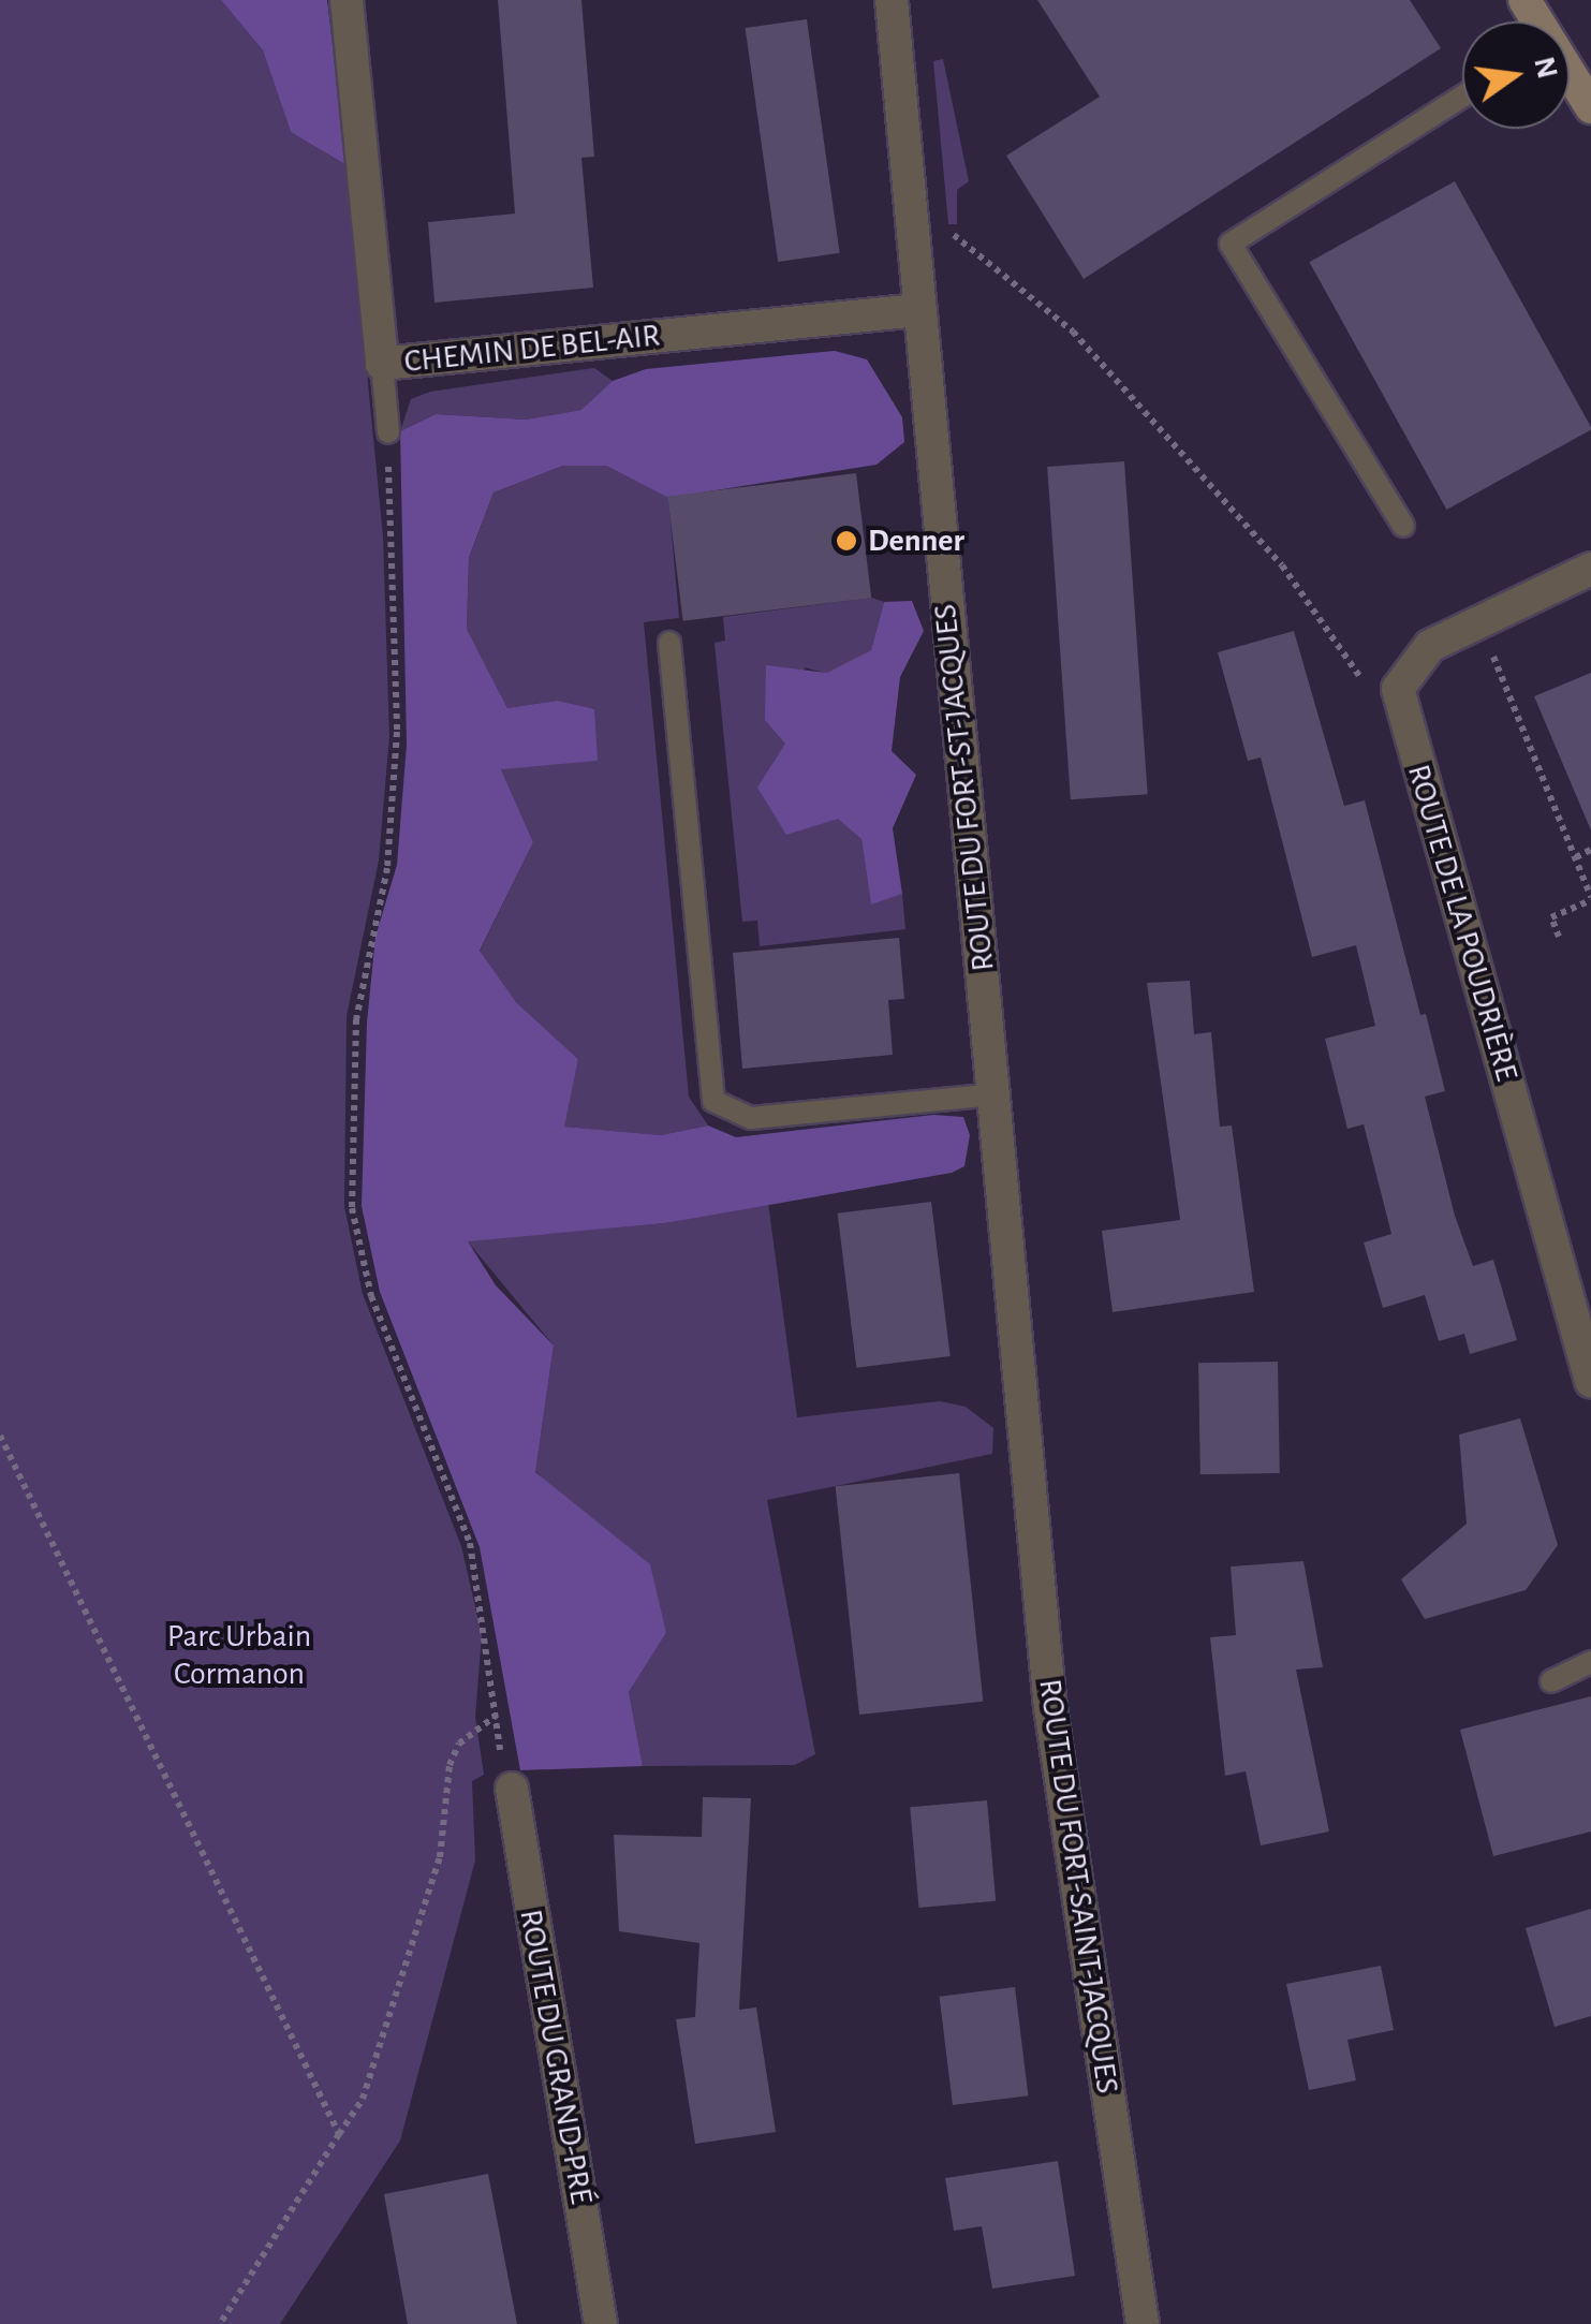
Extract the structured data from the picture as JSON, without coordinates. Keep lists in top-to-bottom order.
{
  "streets": {
    "street": [
      "CHEMIN DE BEL-AIR",
      "ROUTE DU FORT-ST-JACQUES",
      "ROUTE DE LA POUDRIÈRE",
      "ROUTE DU FORT-SAINT-JACQUES",
      "ROUTE DU GRAND-PRÉ"
    ]
  },
  "crossings": [
    ["CHEMIN DE BEL-AIR", "ROUTE DU FORT-ST-JACQUES"],
    ["ROUTE DU FORT-ST-JACQUES", "ROUTE DU FORT-SAINT-JACQUES"]
  ],
  "parks": ["Parc Urbain Cormanon"],
  "places": ["Denner"],
  "north": "right"
}
